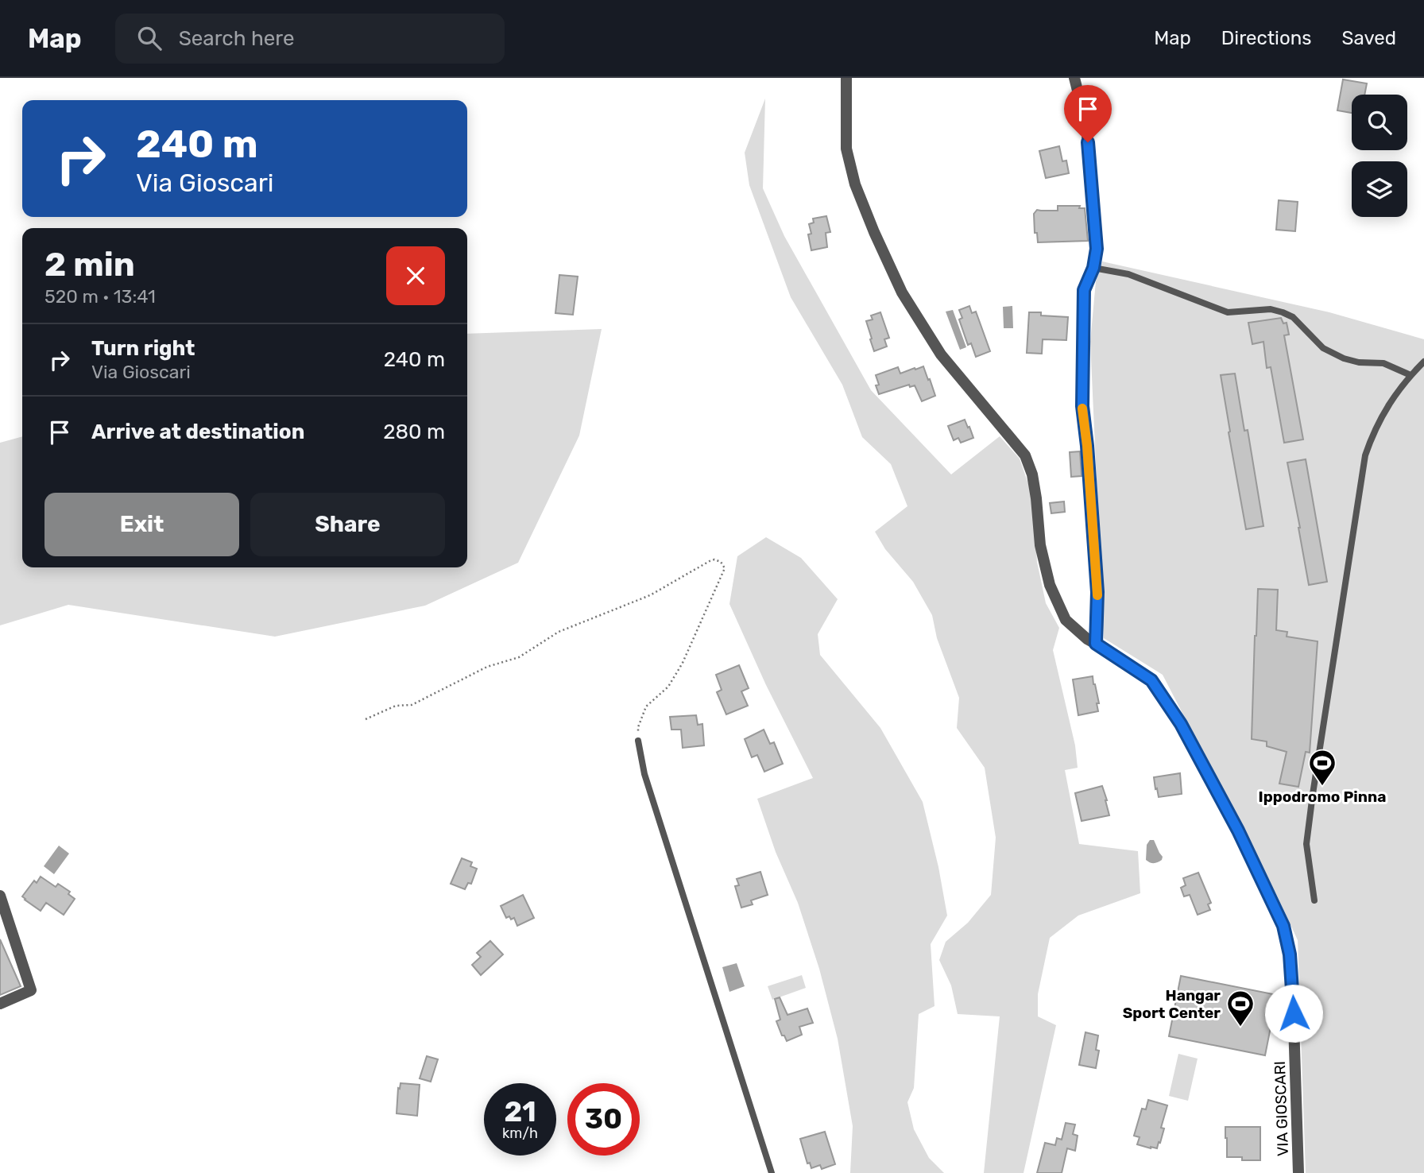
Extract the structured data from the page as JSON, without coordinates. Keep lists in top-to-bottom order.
{
  "streets": {
    "street": ["VIA GIOSCARI"]
  },
  "places": {
    "sports": ["Ippodromo Pinna", "Hangar Sport Center"]
  },
  "page": {
    "header": "Map",
    "search": "Search here",
    "nav": ["Map", "Directions", "Saved"],
    "turn": ["240 m", "Via Gioscari"],
    "heading": ["2 min", "520 m · 13:41"],
    "list": [
      {
        "name": "Turn right",
        "note": "Via Gioscari",
        "value": "240 m"
      },
      {
        "name": "Arrive at destination",
        "value": "280 m"
      }
    ],
    "buttons": ["Exit", "Share"],
    "speed": "21 km/h",
    "limit": "30"
  }
}
